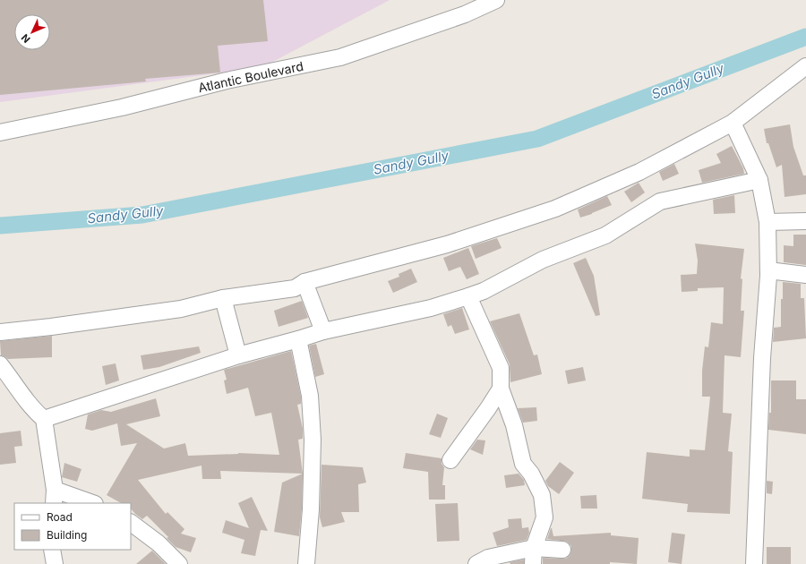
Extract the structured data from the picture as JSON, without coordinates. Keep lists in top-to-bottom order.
{
  "streets": {
    "street": ["Atlantic Boulevard"]
  },
  "water": ["Sandy Gully"],
  "legend": ["Road", "Building"],
  "north": "bottom left"
}
